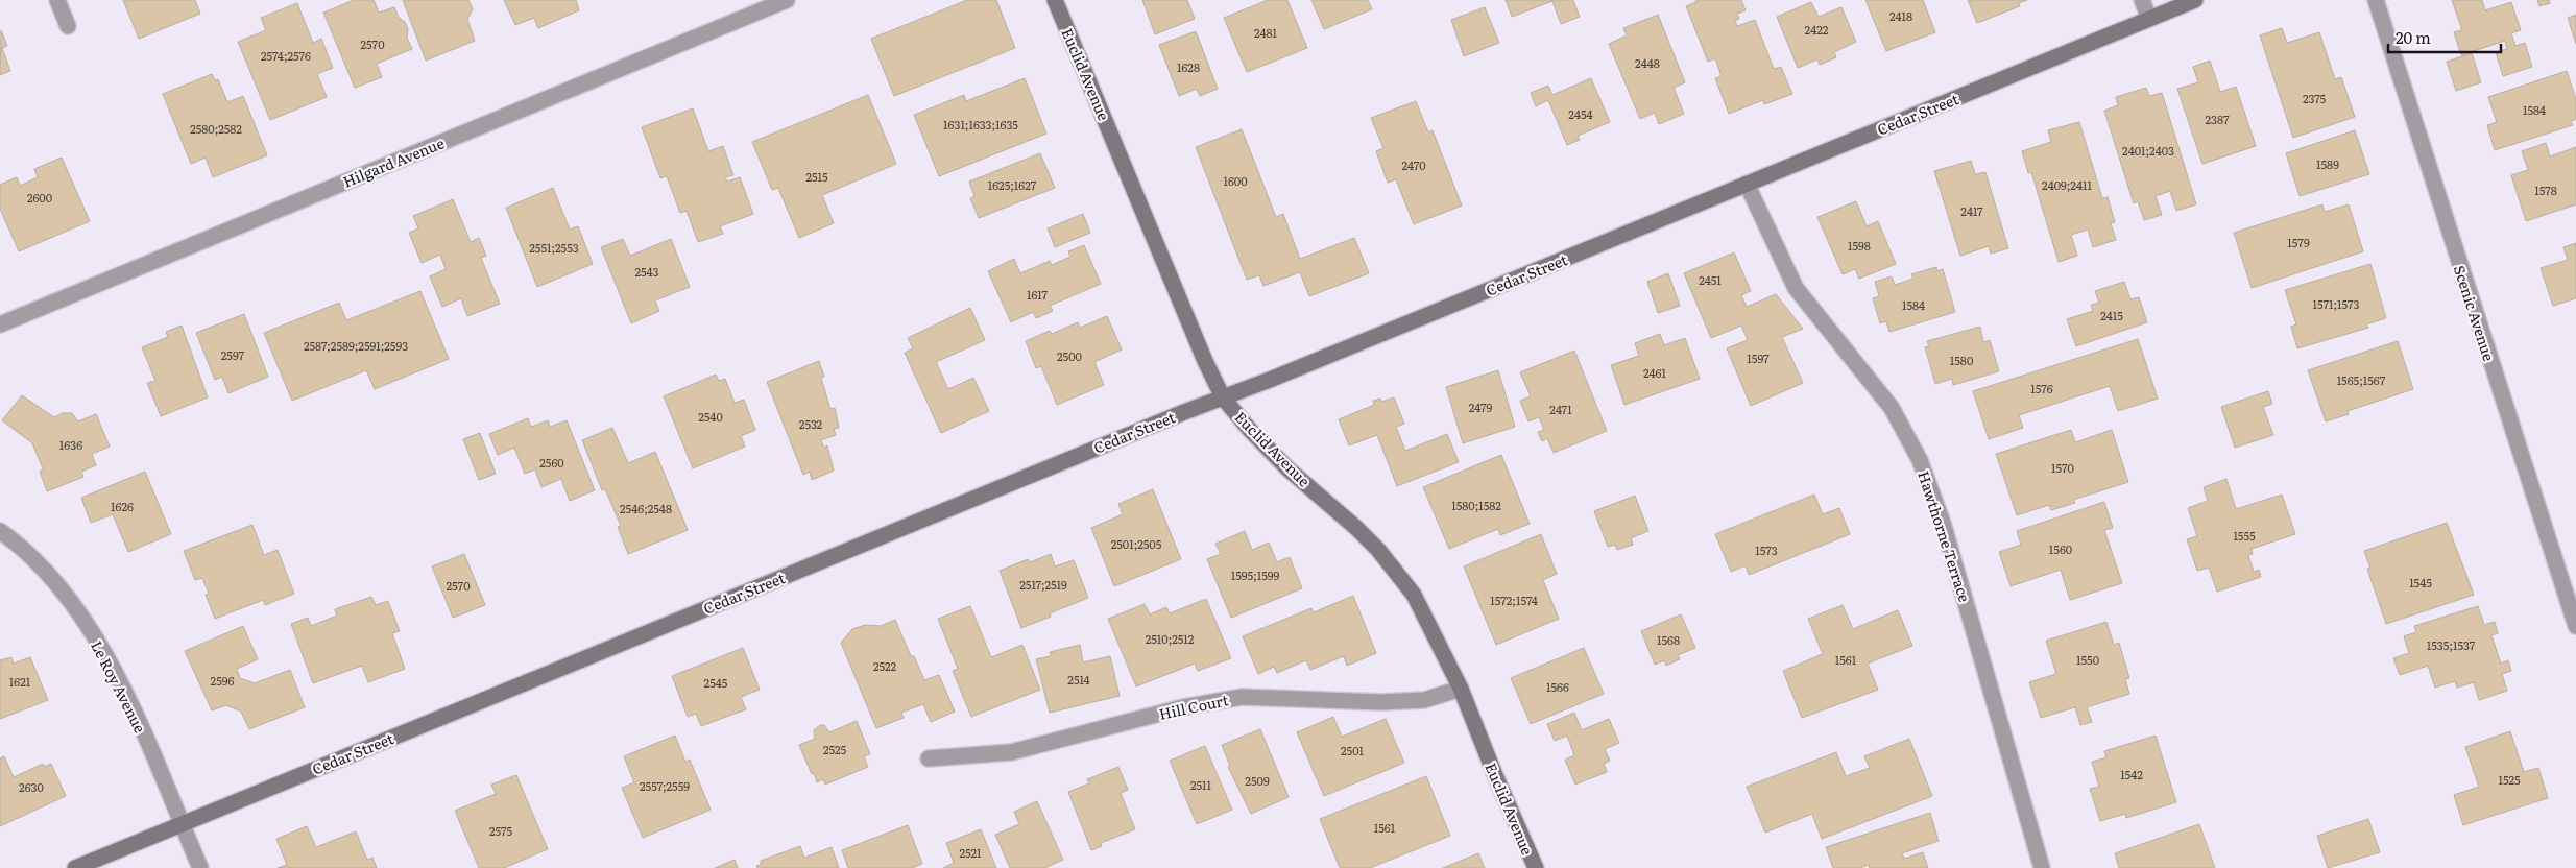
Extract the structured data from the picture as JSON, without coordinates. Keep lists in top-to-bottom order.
{
  "streets": {
    "street": [
      "Euclid Avenue",
      "Cedar Street",
      "Hilgard Avenue",
      "Scenic Avenue",
      "Hawthorne Terrace",
      "Le Roy Avenue",
      "Hill Court"
    ]
  },
  "crossings": [
    ["Euclid Avenue", "Cedar Street"],
    ["Euclid Avenue", "Hill Court"],
    ["Cedar Street", "Hawthorne Terrace"],
    ["Cedar Street", "Le Roy Avenue"]
  ],
  "house_numbers": [
    "2418",
    "2422",
    "2481",
    "2570",
    "2574;2576",
    "2448",
    "1628",
    "2375",
    "1584",
    "2454",
    "2387",
    "1631;1633;1635",
    "2580;2582",
    "2401;2403",
    "1589",
    "2470",
    "2515",
    "1600",
    "1625;1627",
    "2409;2411",
    "1578",
    "2600",
    "2417",
    "1579",
    "1598",
    "2551;2553",
    "2543",
    "2451",
    "1617",
    "1571;1573",
    "1584",
    "2415",
    "2587;2589;2591;2593",
    "2597",
    "2500",
    "1597",
    "1580",
    "2461",
    "1565;1567",
    "1576",
    "2479",
    "2471",
    "2540",
    "2532",
    "1636",
    "2560",
    "1570",
    "1580;1582",
    "1626",
    "2546;2548",
    "1555",
    "2501;2505",
    "1560",
    "1573",
    "1595;1599",
    "1545",
    "2517;2519",
    "2570",
    "1572;1574",
    "2510;2512",
    "1568",
    "1535;1537",
    "1561",
    "1550",
    "2522",
    "2514",
    "2596",
    "1621",
    "2545",
    "1566",
    "2525",
    "2501",
    "1542",
    "1525",
    "2509",
    "2511",
    "2557;2559",
    "2630",
    "1561",
    "2575",
    "2521"
  ],
  "scale_bar": "20 m"
}
